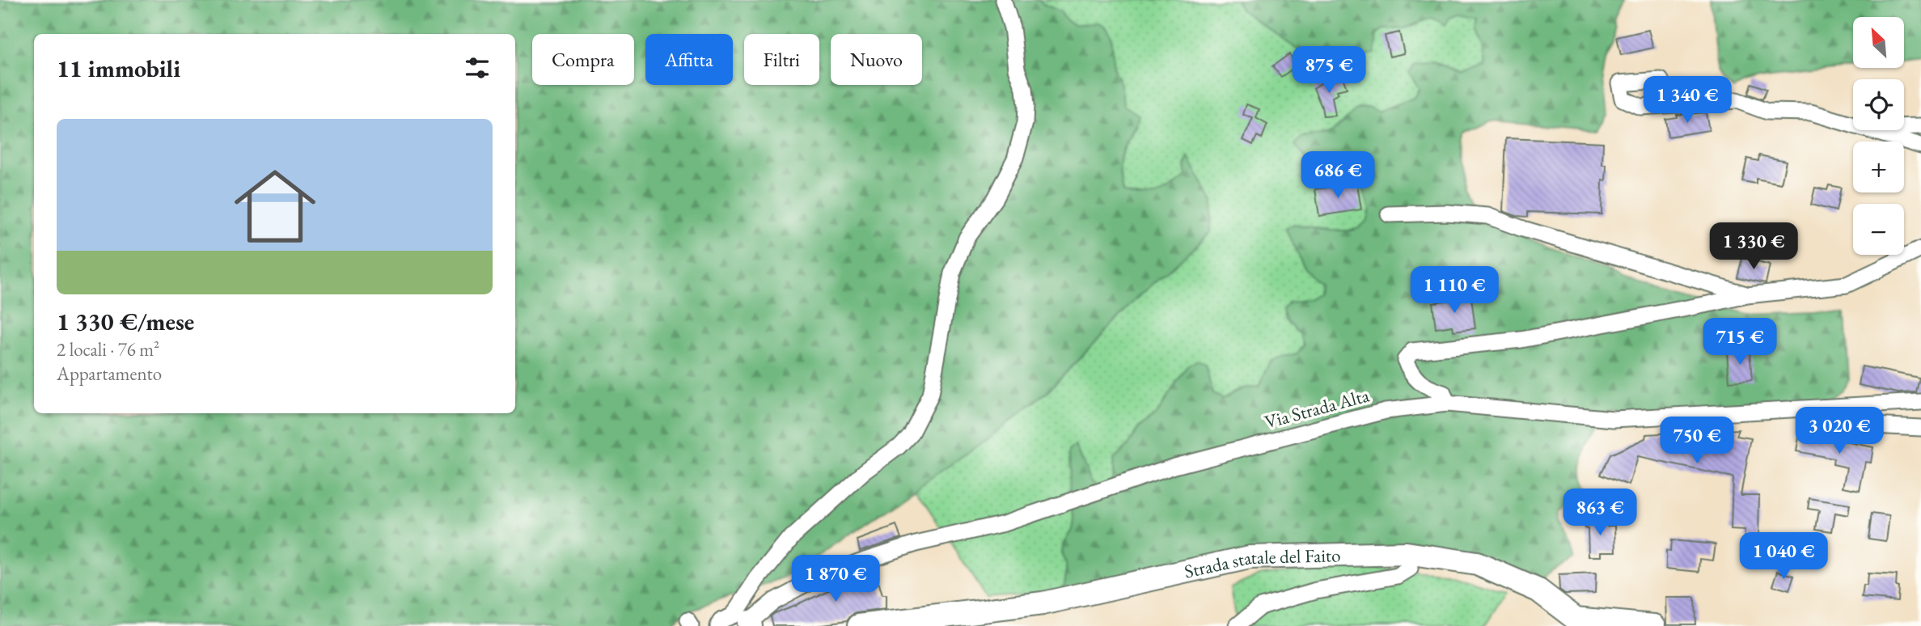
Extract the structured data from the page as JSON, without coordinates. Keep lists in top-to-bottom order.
{
  "streets": {
    "street": ["Via Strada Alta", "Strada statale del Faito"]
  },
  "north": "top left",
  "page": {
    "map_buttons": ["+", "−"],
    "chip": [
      "Compra",
      "Affitta",
      "Filtri",
      "Nuovo"
    ],
    "heading": "11 immobili",
    "price": [
      "875 €",
      "1 340 €",
      "686 €",
      "1 330 €",
      "1 110 €",
      "715 €",
      "3 020 €",
      "750 €",
      "863 €",
      "1 040 €",
      "1 870 €"
    ],
    "list": [
      {
        "name": "1 330 €/mese",
        "note": "2 locali · 76 m² · Appartamento"
      }
    ]
  }
}
